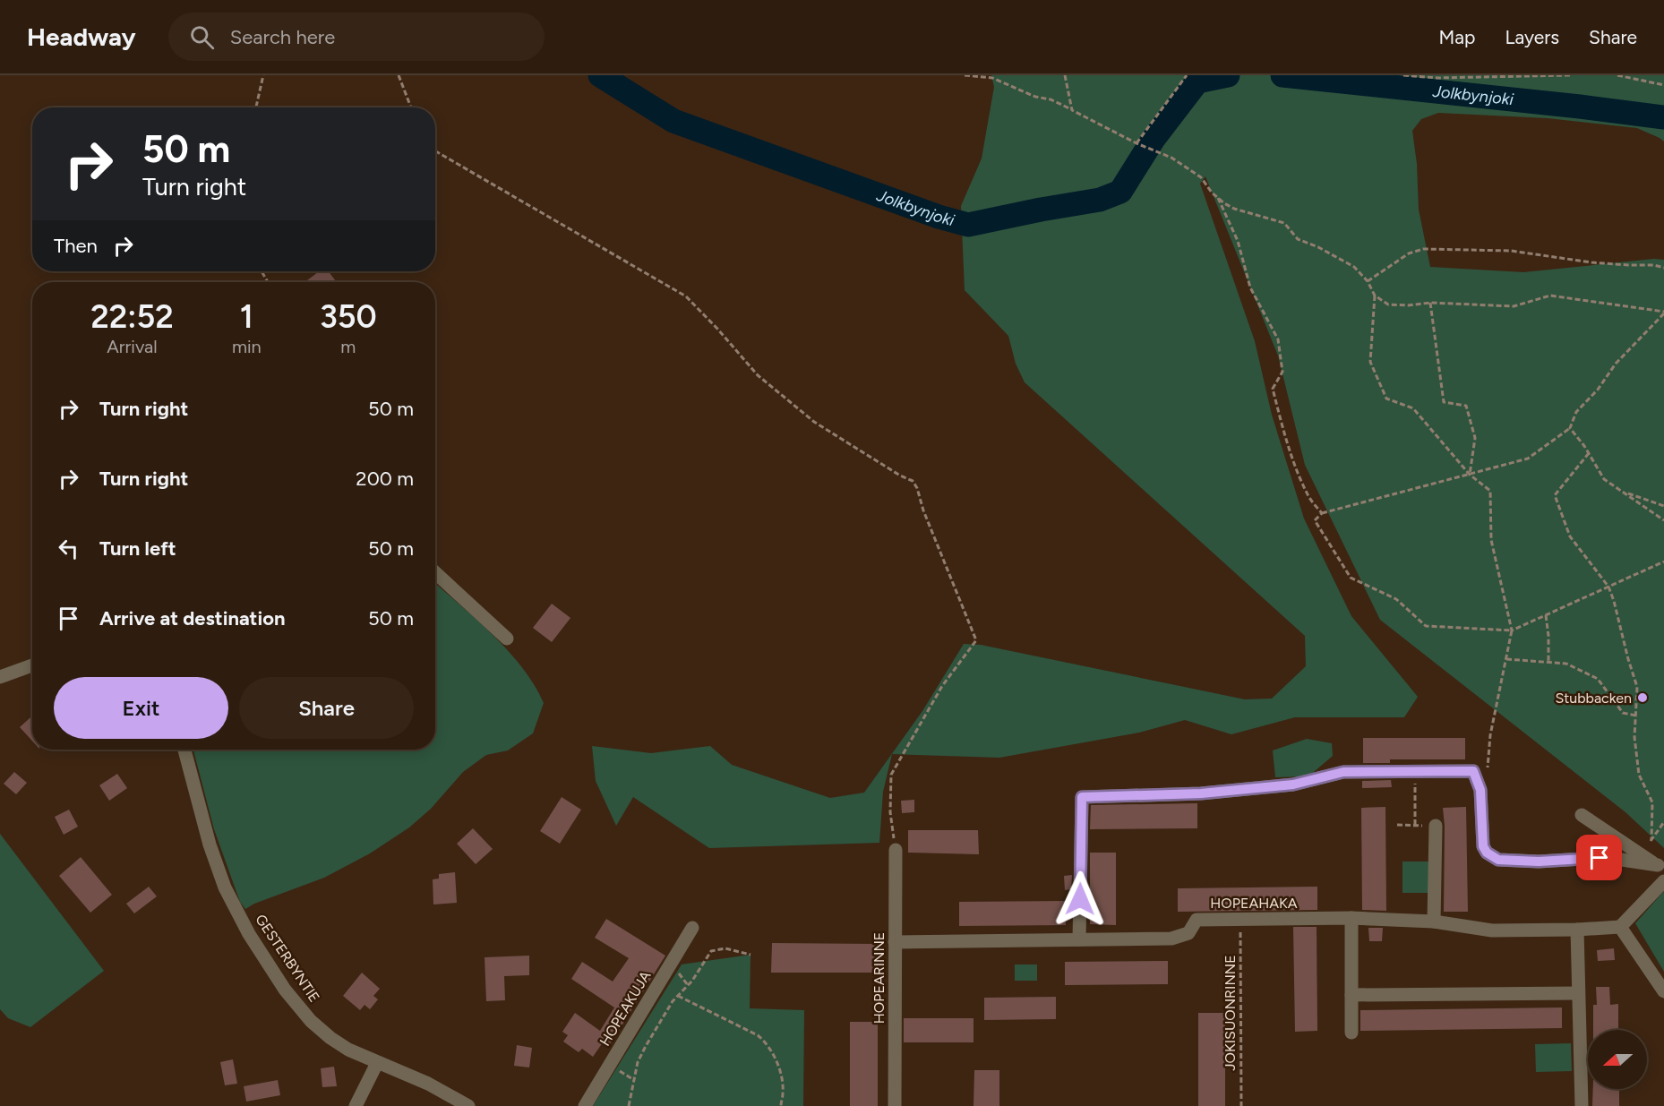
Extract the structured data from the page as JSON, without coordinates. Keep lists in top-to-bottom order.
{
  "streets": {
    "street": [
      "HOPEAHAKA",
      "GESTERBYNTIE",
      "HOPEARINNE",
      "HOPEAKUJA"
    ],
    "path": ["JOKISUONRINNE"]
  },
  "crossings": [
    ["HOPEAHAKA", "HOPEARINNE"],
    ["HOPEAHAKA", "JOKISUONRINNE"]
  ],
  "water": ["Jolkbynjoki"],
  "places": ["Stubbacken"],
  "north": "left",
  "page": {
    "header": "Headway",
    "search": "Search here",
    "nav": ["Map", "Layers", "Share"],
    "turn": ["50 m", "Turn right"],
    "then": "Then",
    "eta": [
      "22:52",
      "Arrival",
      "1",
      "min",
      "350",
      "m"
    ],
    "list": [
      {
        "name": "Turn right",
        "value": "50 m"
      },
      {
        "name": "Turn right",
        "value": "200 m"
      },
      {
        "name": "Turn left",
        "value": "50 m"
      },
      {
        "name": "Arrive at destination",
        "value": "50 m"
      }
    ],
    "buttons": ["Exit", "Share"]
  }
}
